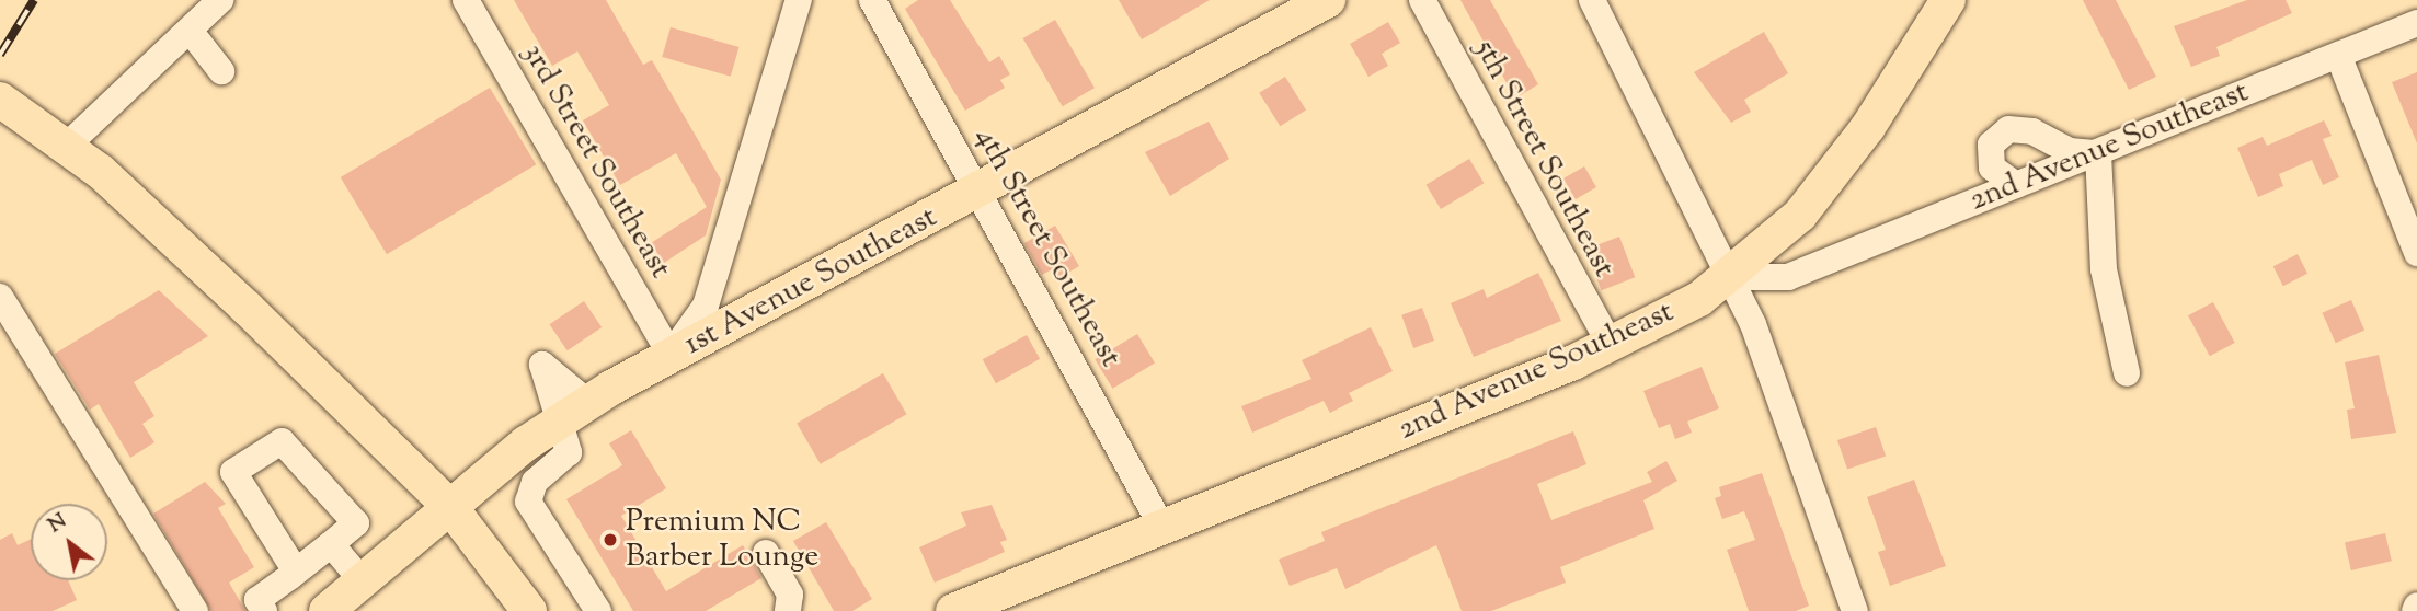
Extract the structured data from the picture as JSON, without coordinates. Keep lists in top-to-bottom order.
{
  "streets": {
    "main road": ["2nd Avenue Southeast", "1st Avenue Southeast"],
    "street": ["5th Street Southeast", "3rd Street Southeast", "4th Street Southeast"]
  },
  "crossings": [
    ["2nd Avenue Southeast", "5th Street Southeast"],
    ["2nd Avenue Southeast", "4th Street Southeast"],
    ["3rd Street Southeast", "1st Avenue Southeast"],
    ["4th Street Southeast", "1st Avenue Southeast"]
  ],
  "places": ["Premium NC Barber Lounge"],
  "north": "top left"
}
